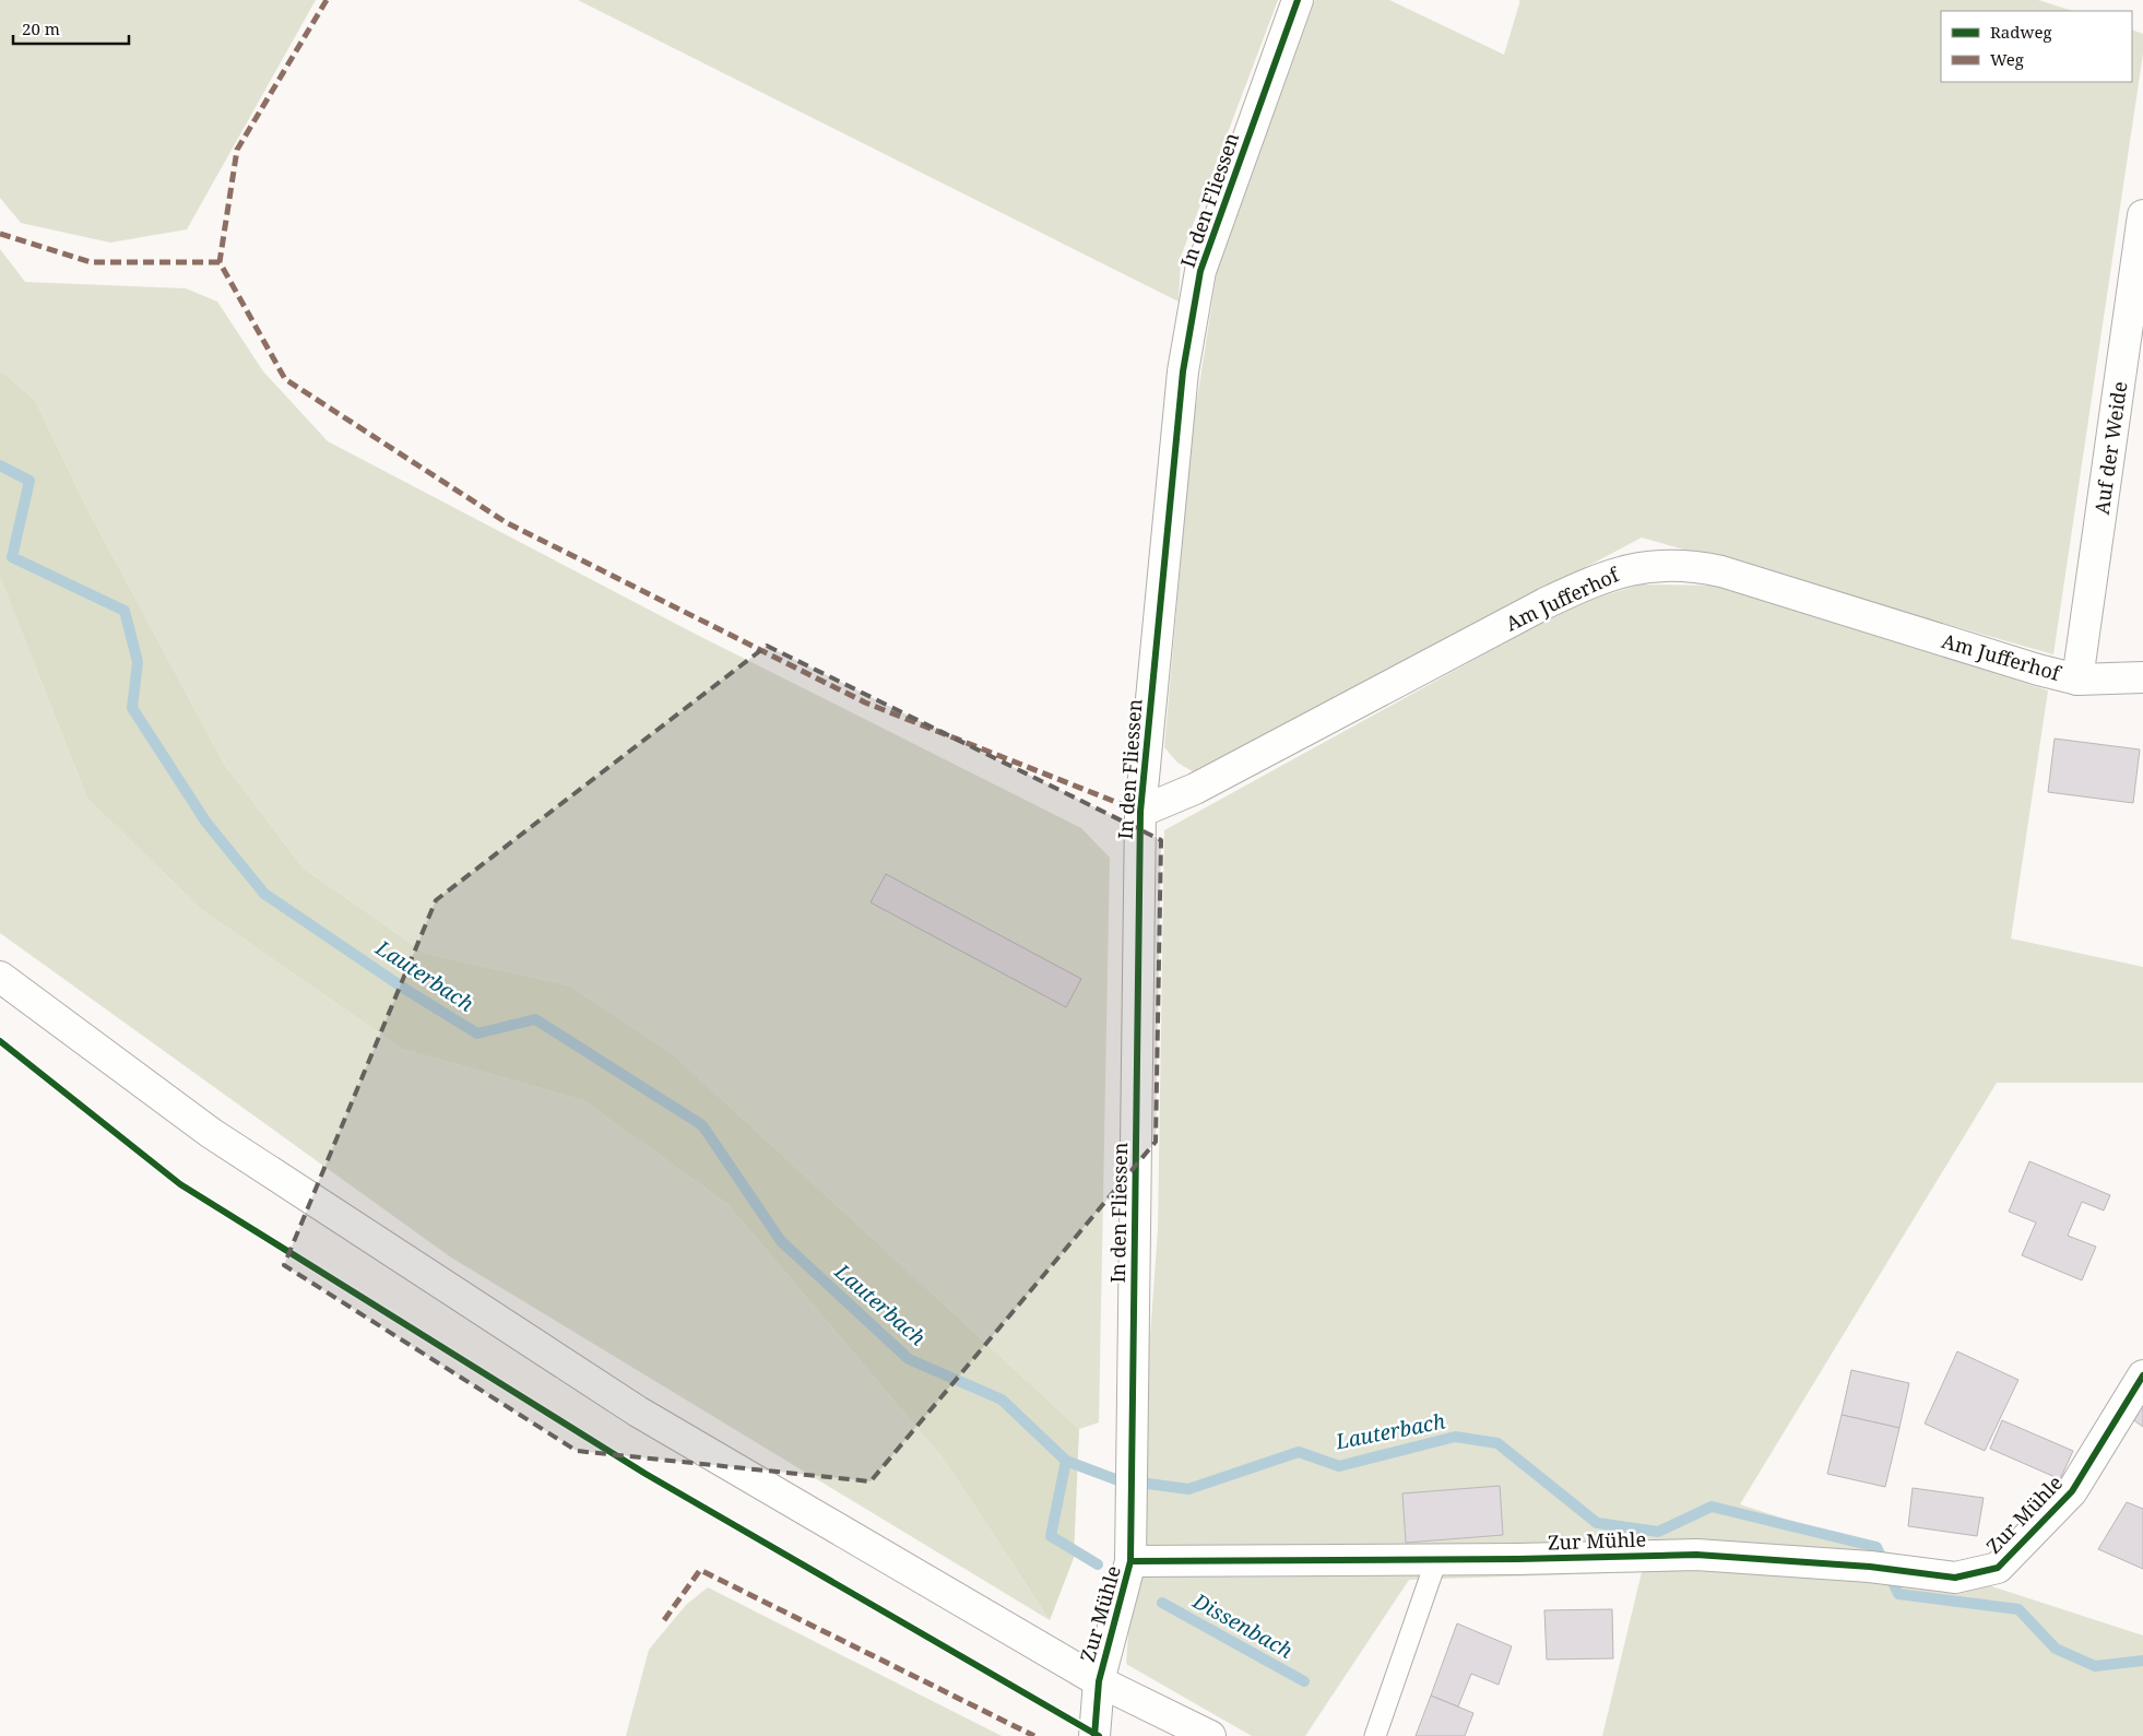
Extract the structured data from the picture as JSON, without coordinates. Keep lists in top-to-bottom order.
{
  "streets": {
    "street": [
      "In den Fliessen",
      "Auf der Weide",
      "Am Jufferhof",
      "Zur Mühle"
    ]
  },
  "crossings": [
    ["In den Fliessen", "Am Jufferhof"],
    ["In den Fliessen", "Zur Mühle"],
    ["Auf der Weide", "Am Jufferhof"]
  ],
  "water": ["Lauterbach", "Dissenbach"],
  "legend": ["Radweg", "Weg"],
  "scale_bar": "20 m"
}
